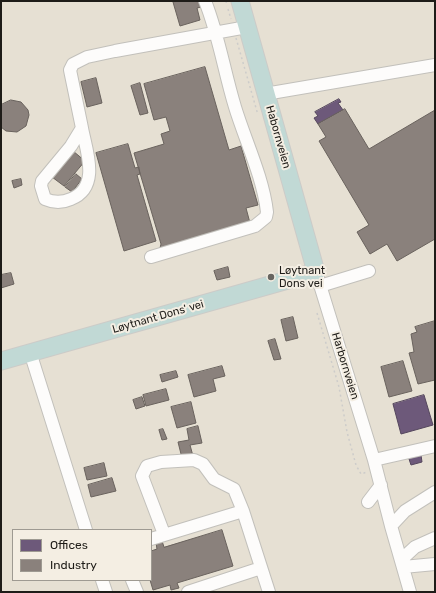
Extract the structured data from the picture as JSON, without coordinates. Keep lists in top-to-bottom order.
{
  "streets": {
    "highway": ["Habornveien", "Løytnant Dons' vei"],
    "street": ["Harbornveien"]
  },
  "crossings": [
    ["Habornveien", "Løytnant Dons' vei"],
    ["Habornveien", "Harbornveien"],
    ["Løytnant Dons' vei", "Harbornveien"]
  ],
  "places": ["Løytnant Dons vei"],
  "legend": ["Offices", "Industry"]
}
